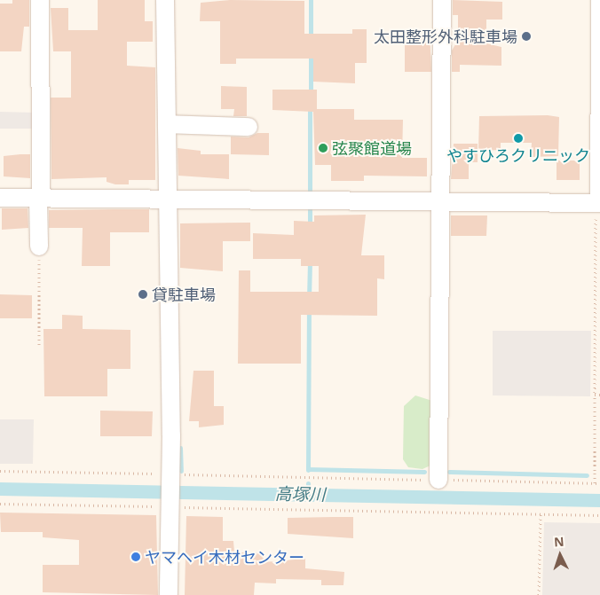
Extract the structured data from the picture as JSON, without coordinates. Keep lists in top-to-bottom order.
{
  "water": ["高塚川"],
  "places": [
    "太田整形外科駐車場",
    "やすひろクリニック",
    "弦聚館道場",
    "貸駐車場",
    "ヤマヘイ木材センター"
  ],
  "north": "top"
}
